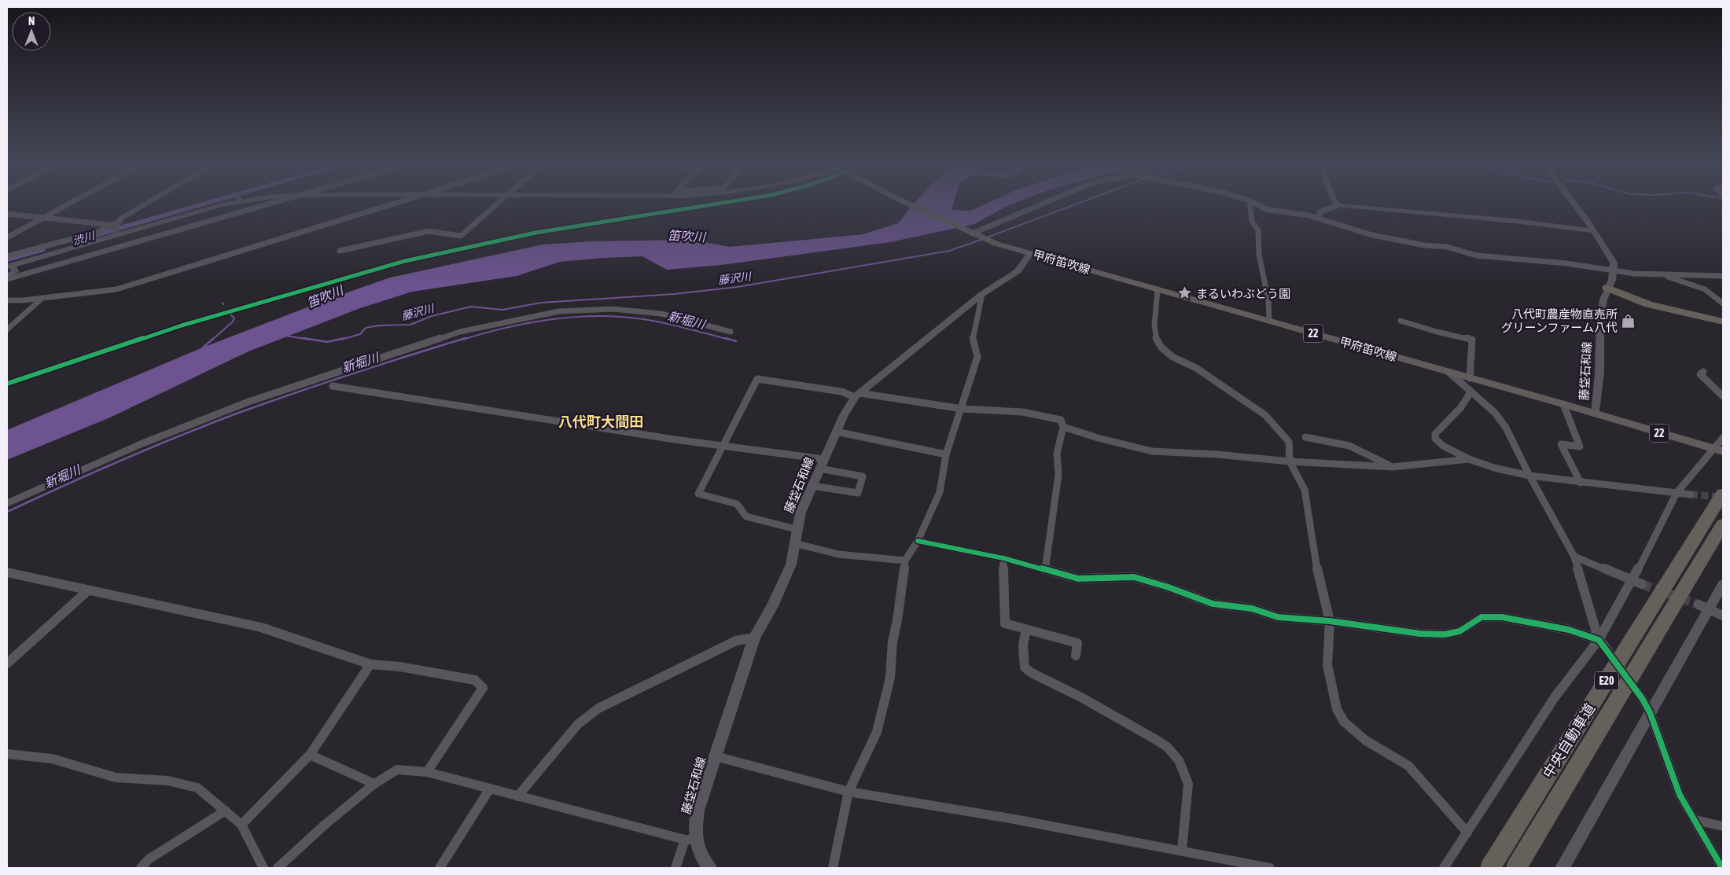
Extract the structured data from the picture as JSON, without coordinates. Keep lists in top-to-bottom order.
{
  "streets": {
    "highway": ["E20", "中央自動車道"],
    "main road": ["甲府笛吹線", "22", "藤垈石和線"]
  },
  "crossings": [
    ["甲府笛吹線", "22"],
    ["甲府笛吹線", "藤垈石和線"]
  ],
  "districts": ["八代町大間田"],
  "water": [
    "笛吹川",
    "渋川",
    "藤沢川",
    "新堀川"
  ],
  "places": {
    "place": ["まるいわぶどう園"],
    "shop": ["八代町農産物直売所 グリーンファーム八代"]
  },
  "north": "top"
}
